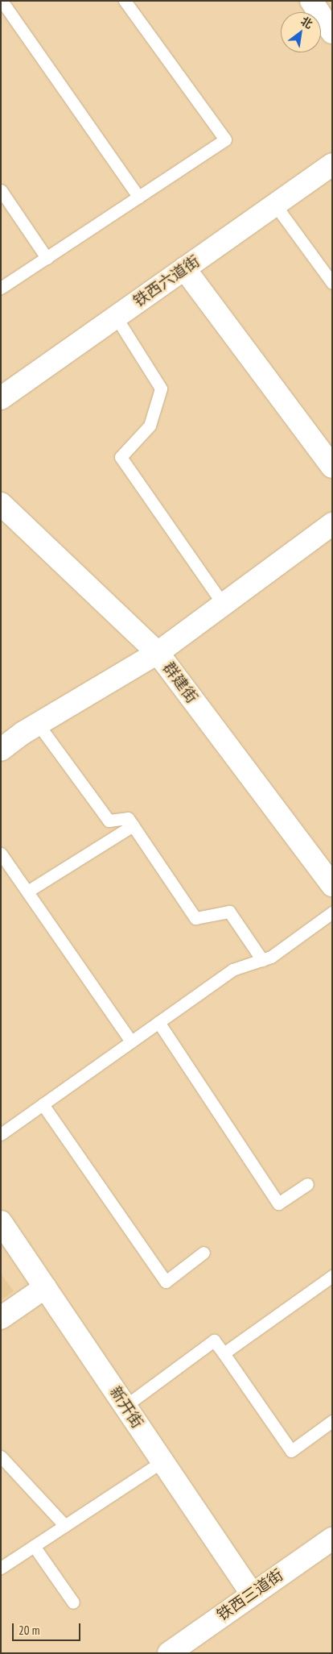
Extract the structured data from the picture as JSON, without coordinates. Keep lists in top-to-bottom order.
{
  "streets": {
    "street": [
      "铁西六道街",
      "群建街",
      "新开街",
      "铁西三道街"
    ]
  },
  "crossings": [
    ["新开街", "铁西三道街"]
  ],
  "scale_bar": "20 m",
  "north": "top right"
}
